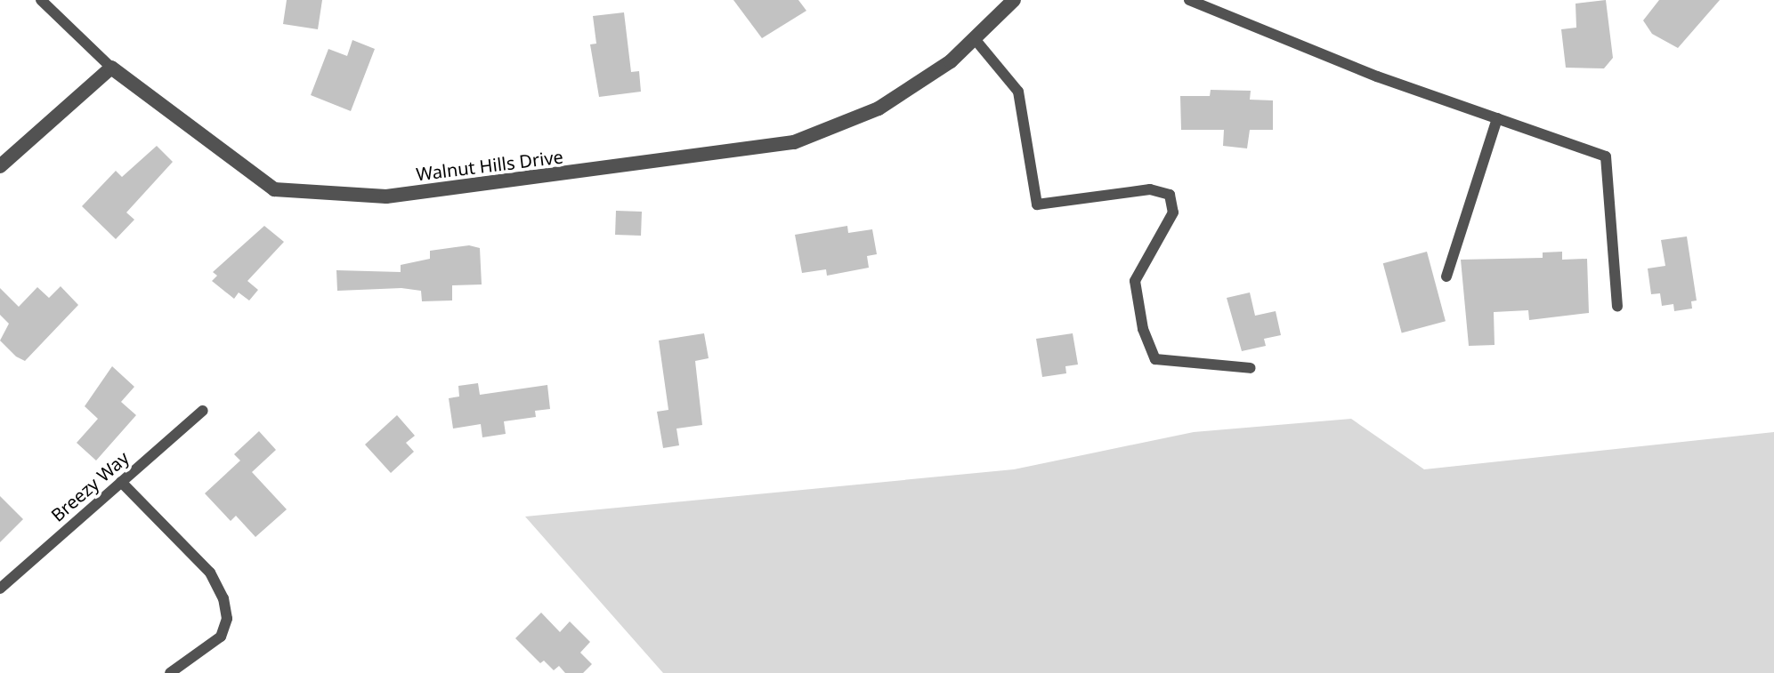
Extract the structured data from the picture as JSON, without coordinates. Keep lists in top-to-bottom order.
{
  "streets": {
    "street": ["Walnut Hills Drive"],
    "lane": ["Breezy Way"]
  }
}
